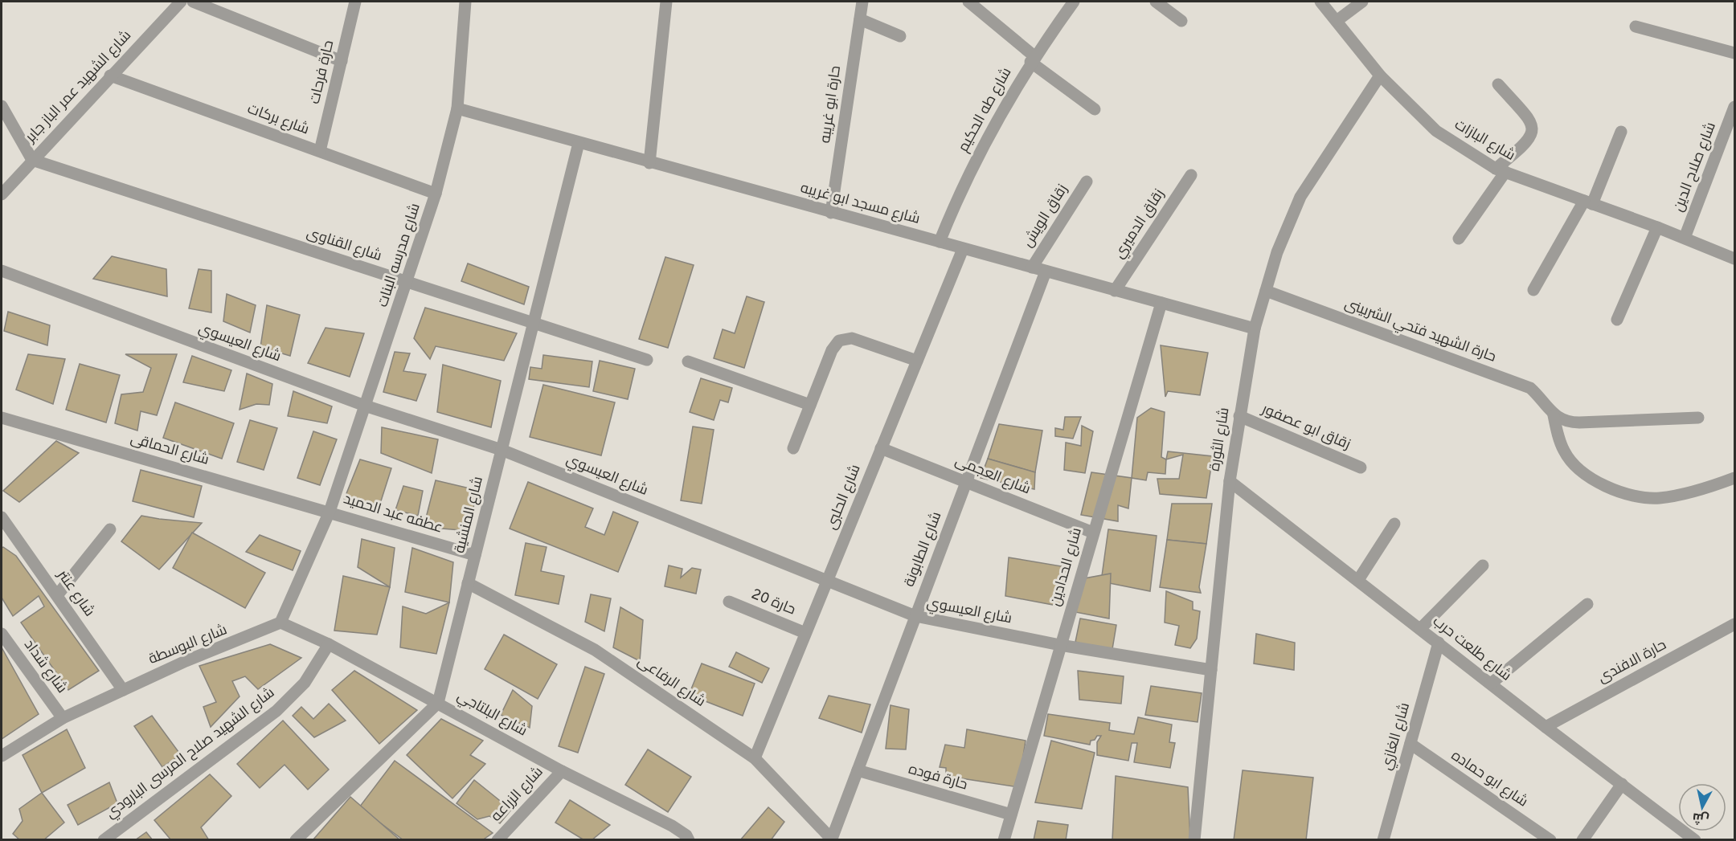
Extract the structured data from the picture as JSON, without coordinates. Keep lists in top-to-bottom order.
{
  "streets": {
    "street": [
      "حارة فرحات",
      "شارع الشهيد عمر الباز جابر",
      "حارة ابو غريبه",
      "شارع طه الحكيم",
      "شارع بركات",
      "شارع البازات",
      "شارع صلاح الدين",
      "شارع مسجد ابو غريبه",
      "زقاق الويش",
      "زقاق الدميري",
      "شارع القناوى",
      "شارع مدرسه البنات",
      "حارة الشهيد فتحي الشربينى",
      "شارع العيسوي",
      "زقاق ابو عصفور",
      "شارع الثورة",
      "شارع الحماقى",
      "شارع العجمى",
      "شارع الحلبى",
      "عطفه عبد الحميد",
      "شارع المنشية",
      "شارع الطابونة",
      "شارع الحدادين",
      "شارع عنتر",
      "حارة 20",
      "شارع البوسطة",
      "شارع طلعت حرب",
      "حارة الافندى",
      "شارع شداد",
      "شارع الرفاعى",
      "شارع البلتاجي",
      "شارع الغازي",
      "شارع الشهيد صلاح المرسى البارودي",
      "حارة فوده",
      "شارع ابو حماده",
      "شارع الزراعه"
    ]
  },
  "crossings": [
    ["حارة فرحات", "شارع بركات"],
    ["شارع الشهيد عمر الباز جابر", "شارع بركات"],
    ["شارع الشهيد عمر الباز جابر", "شارع القناوى"],
    ["حارة ابو غريبه", "شارع مسجد ابو غريبه"],
    ["شارع طه الحكيم", "شارع مسجد ابو غريبه"],
    ["شارع بركات", "شارع مدرسه البنات"],
    ["شارع البازات", "شارع صلاح الدين"],
    ["شارع البازات", "شارع الثورة"],
    ["شارع مسجد ابو غريبه", "زقاق الويش"],
    ["شارع مسجد ابو غريبه", "زقاق الدميري"],
    ["شارع مسجد ابو غريبه", "شارع مدرسه البنات"],
    ["شارع مسجد ابو غريبه", "شارع الثورة"],
    ["شارع مسجد ابو غريبه", "شارع الحلبى"],
    ["شارع مسجد ابو غريبه", "شارع المنشية"],
    ["شارع مسجد ابو غريبه", "شارع الطابونة"],
    ["شارع مسجد ابو غريبه", "شارع الحدادين"],
    ["شارع القناوى", "شارع مدرسه البنات"],
    ["شارع القناوى", "شارع المنشية"],
    ["شارع مدرسه البنات", "شارع العيسوي"],
    ["شارع مدرسه البنات", "شارع الحماقى"],
    ["شارع مدرسه البنات", "عطفه عبد الحميد"],
    ["حارة الشهيد فتحي الشربينى", "شارع الثورة"],
    ["شارع العيسوي", "شارع الثورة"],
    ["شارع العيسوي", "شارع الحلبى"],
    ["شارع العيسوي", "شارع المنشية"],
    ["شارع العيسوي", "شارع الطابونة"],
    ["شارع العيسوي", "شارع الحدادين"],
    ["زقاق ابو عصفور", "شارع الثورة"],
    ["شارع الثورة", "شارع طلعت حرب"],
    ["شارع الحماقى", "عطفه عبد الحميد"],
    ["شارع العجمى", "شارع الحلبى"],
    ["شارع العجمى", "شارع الطابونة"],
    ["شارع العجمى", "شارع الحدادين"],
    ["شارع الحلبى", "حارة 20"],
    ["شارع الحلبى", "شارع الرفاعى"],
    ["عطفه عبد الحميد", "شارع المنشية"],
    ["شارع المنشية", "شارع الرفاعى"],
    ["شارع المنشية", "شارع البلتاجي"],
    ["شارع الطابونة", "شارع الرفاعى"],
    ["شارع الطابونة", "حارة فوده"],
    ["شارع الحدادين", "حارة فوده"],
    ["شارع عنتر", "شارع البوسطة"],
    ["شارع البوسطة", "شارع شداد"],
    ["شارع البوسطة", "شارع البلتاجي"],
    ["شارع طلعت حرب", "حارة الافندى"],
    ["شارع طلعت حرب", "شارع الغازي"],
    ["شارع البلتاجي", "شارع الشهيد صلاح المرسى البارودي"],
    ["شارع البلتاجي", "شارع الزراعه"],
    ["شارع الغازي", "شارع ابو حماده"]
  ],
  "north": "bottom"
}
